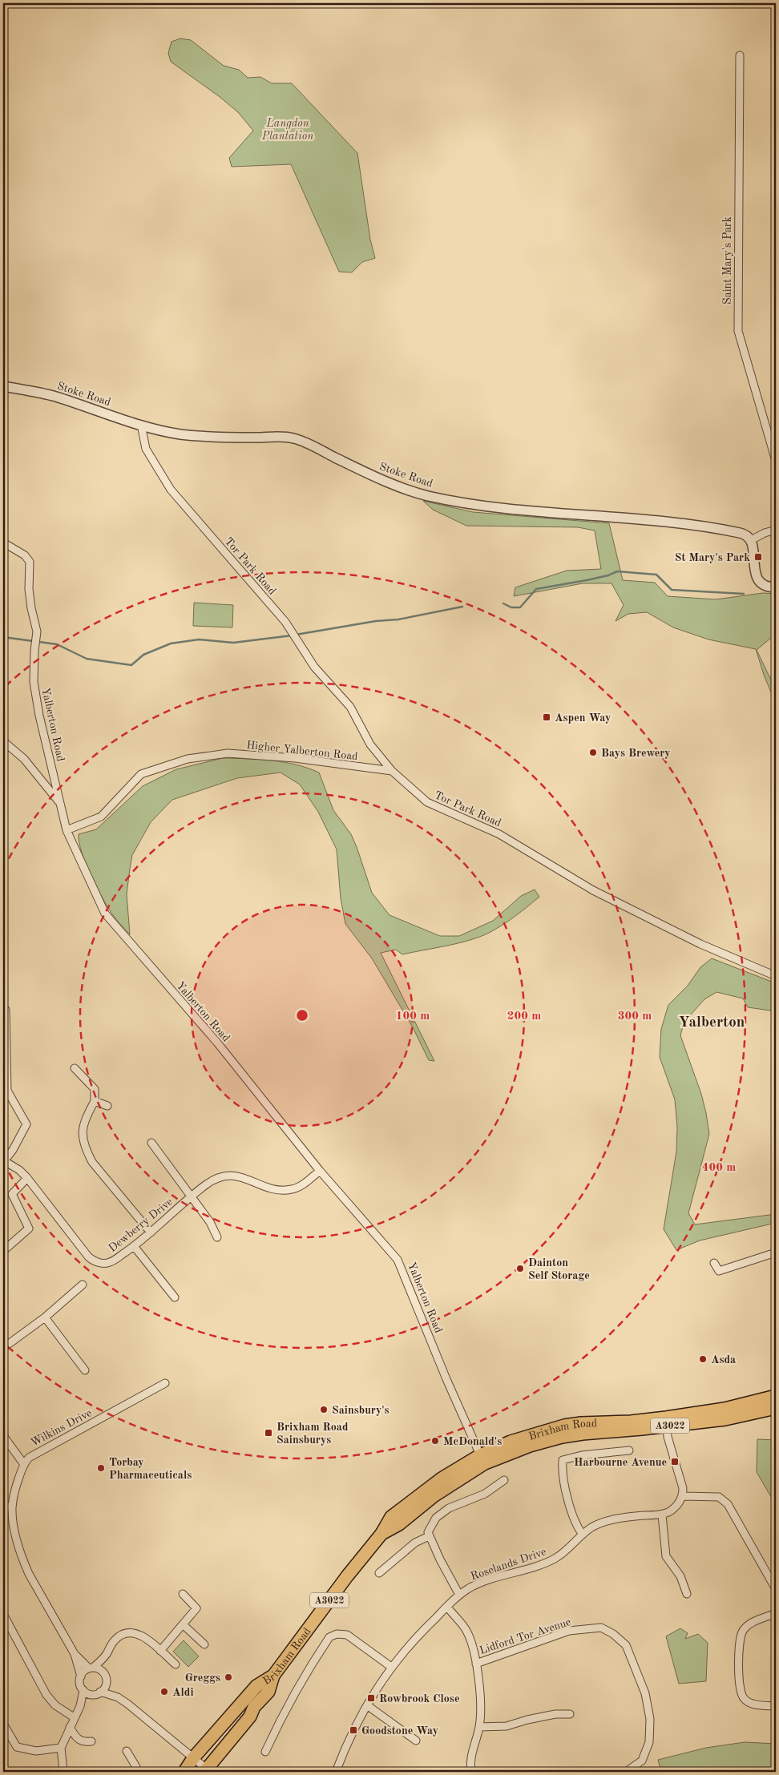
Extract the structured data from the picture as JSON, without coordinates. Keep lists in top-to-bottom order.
{
  "streets": {
    "main road": ["A3022", "Brixham Road"],
    "street": [
      "Saint Mary's Park",
      "Stoke Road",
      "Tor Park Road",
      "Yalberton Road",
      "Higher Yalberton Road",
      "Dewberry Drive",
      "Wilkins Drive",
      "Roselands Drive",
      "Lidford Tor Avenue"
    ]
  },
  "crossings": [
    ["Stoke Road", "Tor Park Road"],
    ["Tor Park Road", "Higher Yalberton Road"],
    ["Yalberton Road", "Higher Yalberton Road"],
    ["Yalberton Road", "Dewberry Drive"],
    ["Yalberton Road", "Brixham Road"]
  ],
  "districts": ["Yalberton"],
  "parks": ["Langdon Plantation"],
  "places": {
    "transit": [
      "St Mary's Park",
      "Aspen Way",
      "Brixham Road Sainsburys",
      "Harbourne Avenue",
      "Rowbrook Close",
      "Goodstone Way"
    ],
    "other": [
      "Bays Brewery",
      "Dainton Self Storage",
      "Asda",
      "Sainsbury's",
      "McDonald's",
      "Torbay Pharmaceuticals",
      "Greggs",
      "Aldi"
    ]
  },
  "rings": [
    "100 m",
    "200 m",
    "300 m",
    "400 m"
  ]
}
